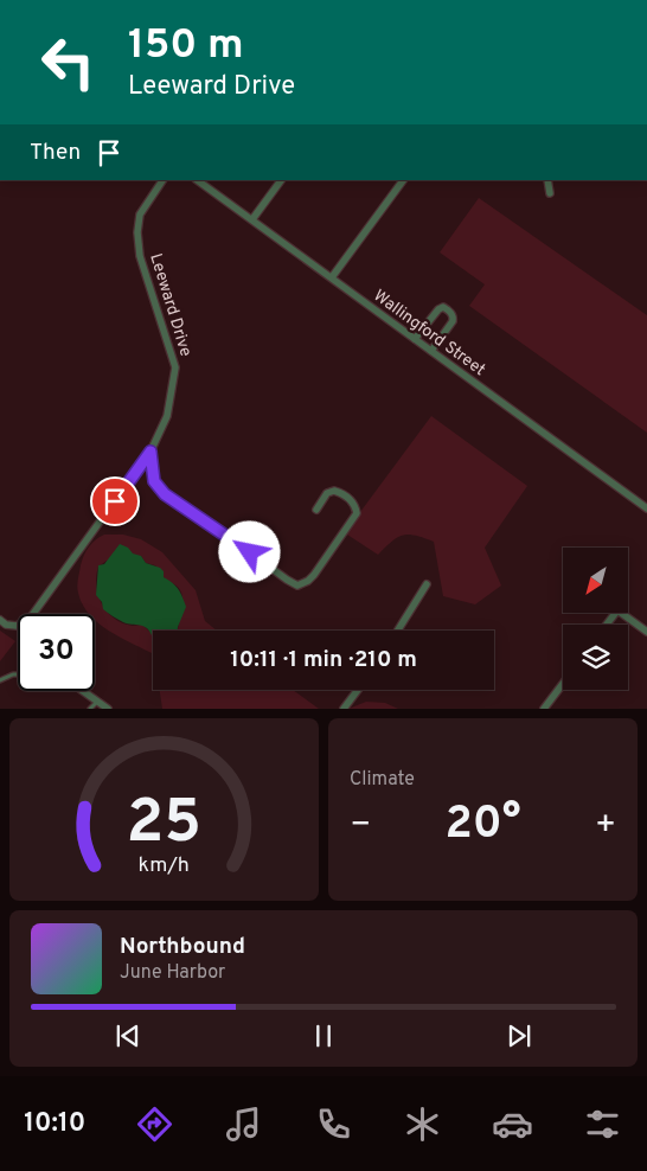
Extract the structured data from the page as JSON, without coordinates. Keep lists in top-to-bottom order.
{
  "streets": {
    "street": ["Leeward Drive", "Wallingford Street"]
  },
  "north": "bottom left",
  "page": {
    "turn": ["150 m", "Leeward Drive"],
    "then": "Then",
    "limit": "30",
    "trip": "10:11 · 1 min · 210 m",
    "tile": "Climate",
    "heat": ["−", "20°", "+"],
    "song": ["Northbound", "June Harbor"],
    "tabs": "10:10",
    "gauge": ["25", "km/h"]
  }
}
